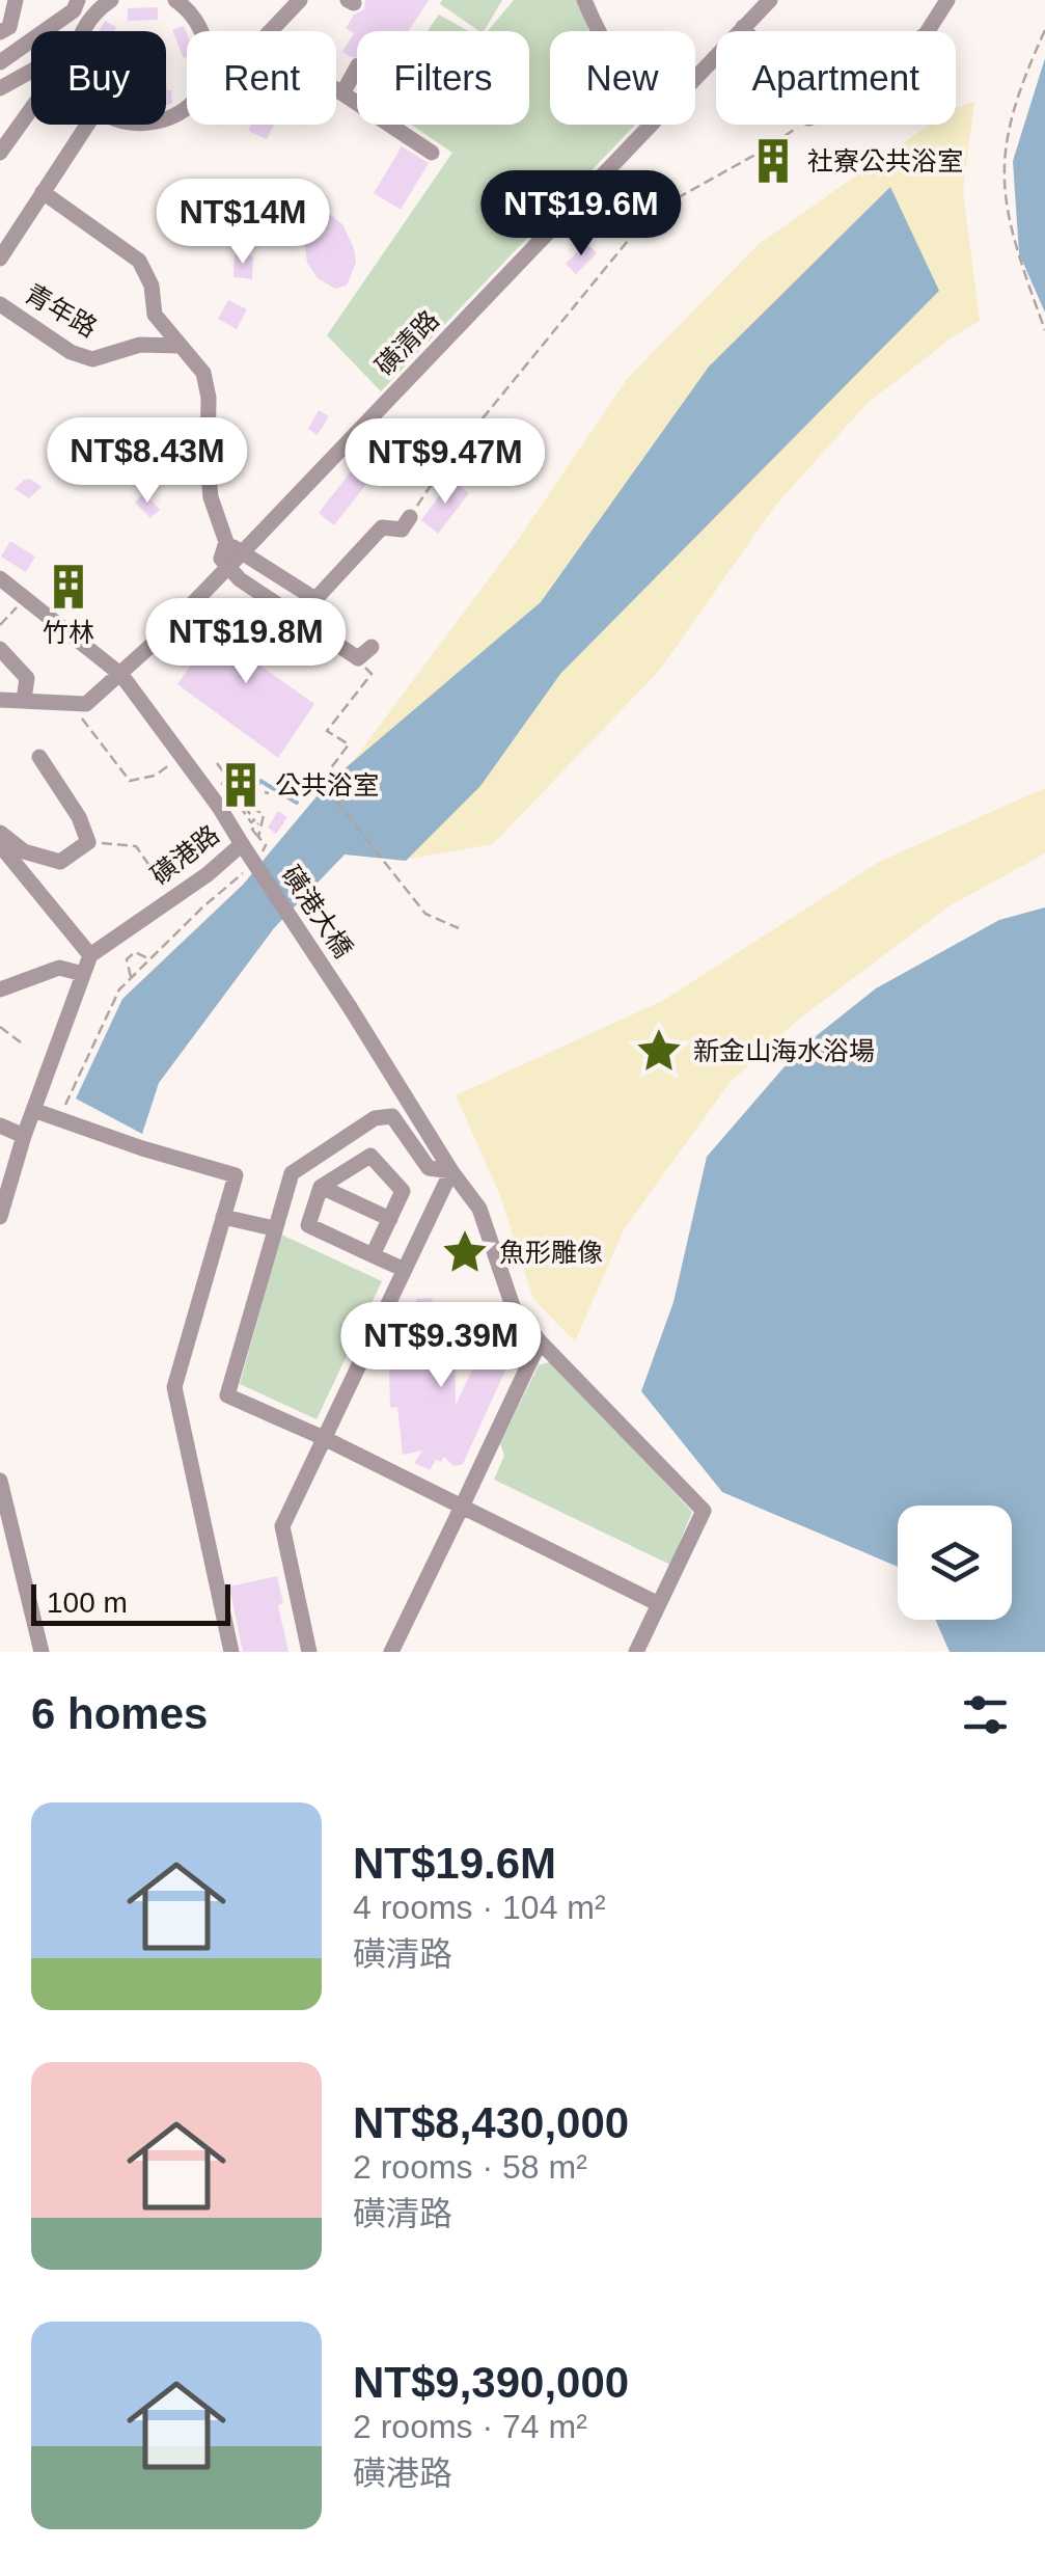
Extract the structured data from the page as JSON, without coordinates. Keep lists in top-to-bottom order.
{
  "streets": {
    "street": [
      "青年路",
      "磺清路",
      "磺港路",
      "磺港大橋"
    ]
  },
  "crossings": [
    ["磺清路", "磺港路"],
    ["磺港路", "磺港大橋"]
  ],
  "places": {
    "building": ["社寮公共浴室", "竹林", "公共浴室"],
    "place": ["新金山海水浴場", "魚形雕像"]
  },
  "scale_bar": "100 m",
  "page": {
    "chip": [
      "Buy",
      "Rent",
      "Filters",
      "New",
      "Apartment"
    ],
    "price": [
      "NT$19.6M",
      "NT$14M",
      "NT$8.43M",
      "NT$9.47M",
      "NT$19.8M",
      "NT$9.39M"
    ],
    "scale": "100 m",
    "heading": "6 homes",
    "list": [
      {
        "name": "NT$19.6M",
        "note": "4 rooms · 104 m² · 磺清路"
      },
      {
        "name": "NT$8,430,000",
        "note": "2 rooms · 58 m² · 磺清路"
      },
      {
        "name": "NT$9,390,000",
        "note": "2 rooms · 74 m² · 磺港路"
      }
    ]
  }
}
